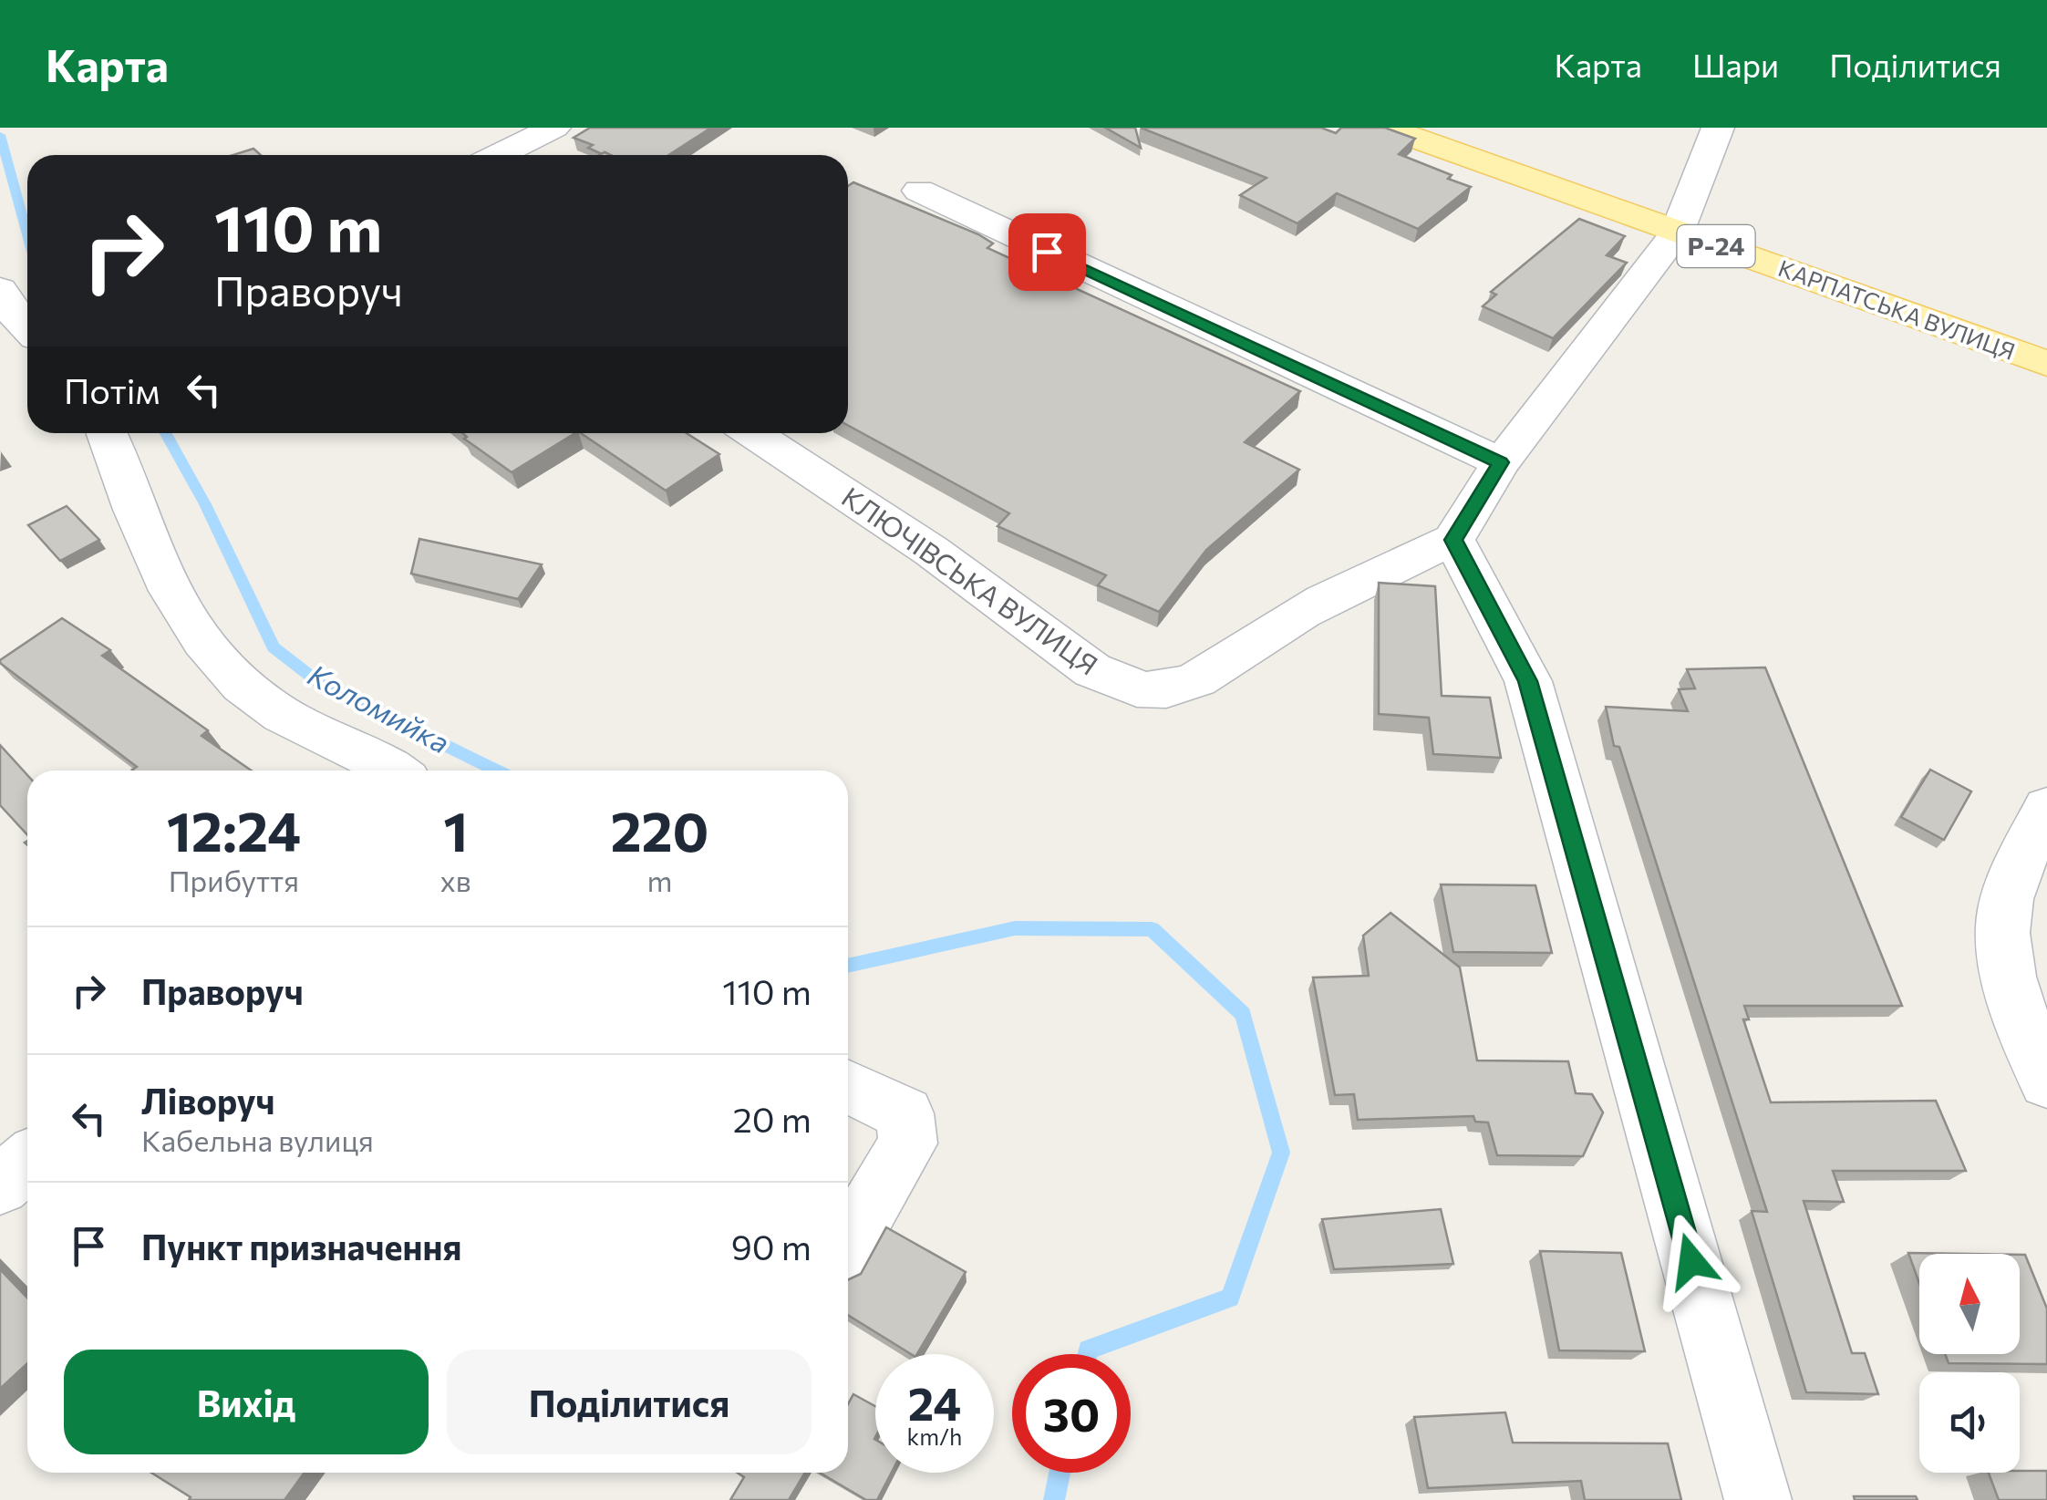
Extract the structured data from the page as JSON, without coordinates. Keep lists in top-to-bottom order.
{
  "streets": {
    "main road": ["Р-24", "КАРПАТСЬКА ВУЛИЦЯ"],
    "street": ["КЛЮЧІВСЬКА ВУЛИЦЯ"]
  },
  "water": ["Коломийка"],
  "north": "top",
  "page": {
    "header": "Карта",
    "nav": ["Карта", "Шари", "Поділитися"],
    "turn": ["110 m", "Праворуч"],
    "then": "Потім",
    "eta": [
      "12:24",
      "Прибуття",
      "1",
      "хв",
      "220",
      "m"
    ],
    "list": [
      {
        "name": "Праворуч",
        "value": "110 m"
      },
      {
        "name": "Ліворуч",
        "note": "Кабельна вулиця",
        "value": "20 m"
      },
      {
        "name": "Пункт призначення",
        "value": "90 m"
      }
    ],
    "buttons": ["Вихід", "Поділитися"],
    "speed": "24 km/h",
    "limit": "30"
  }
}
